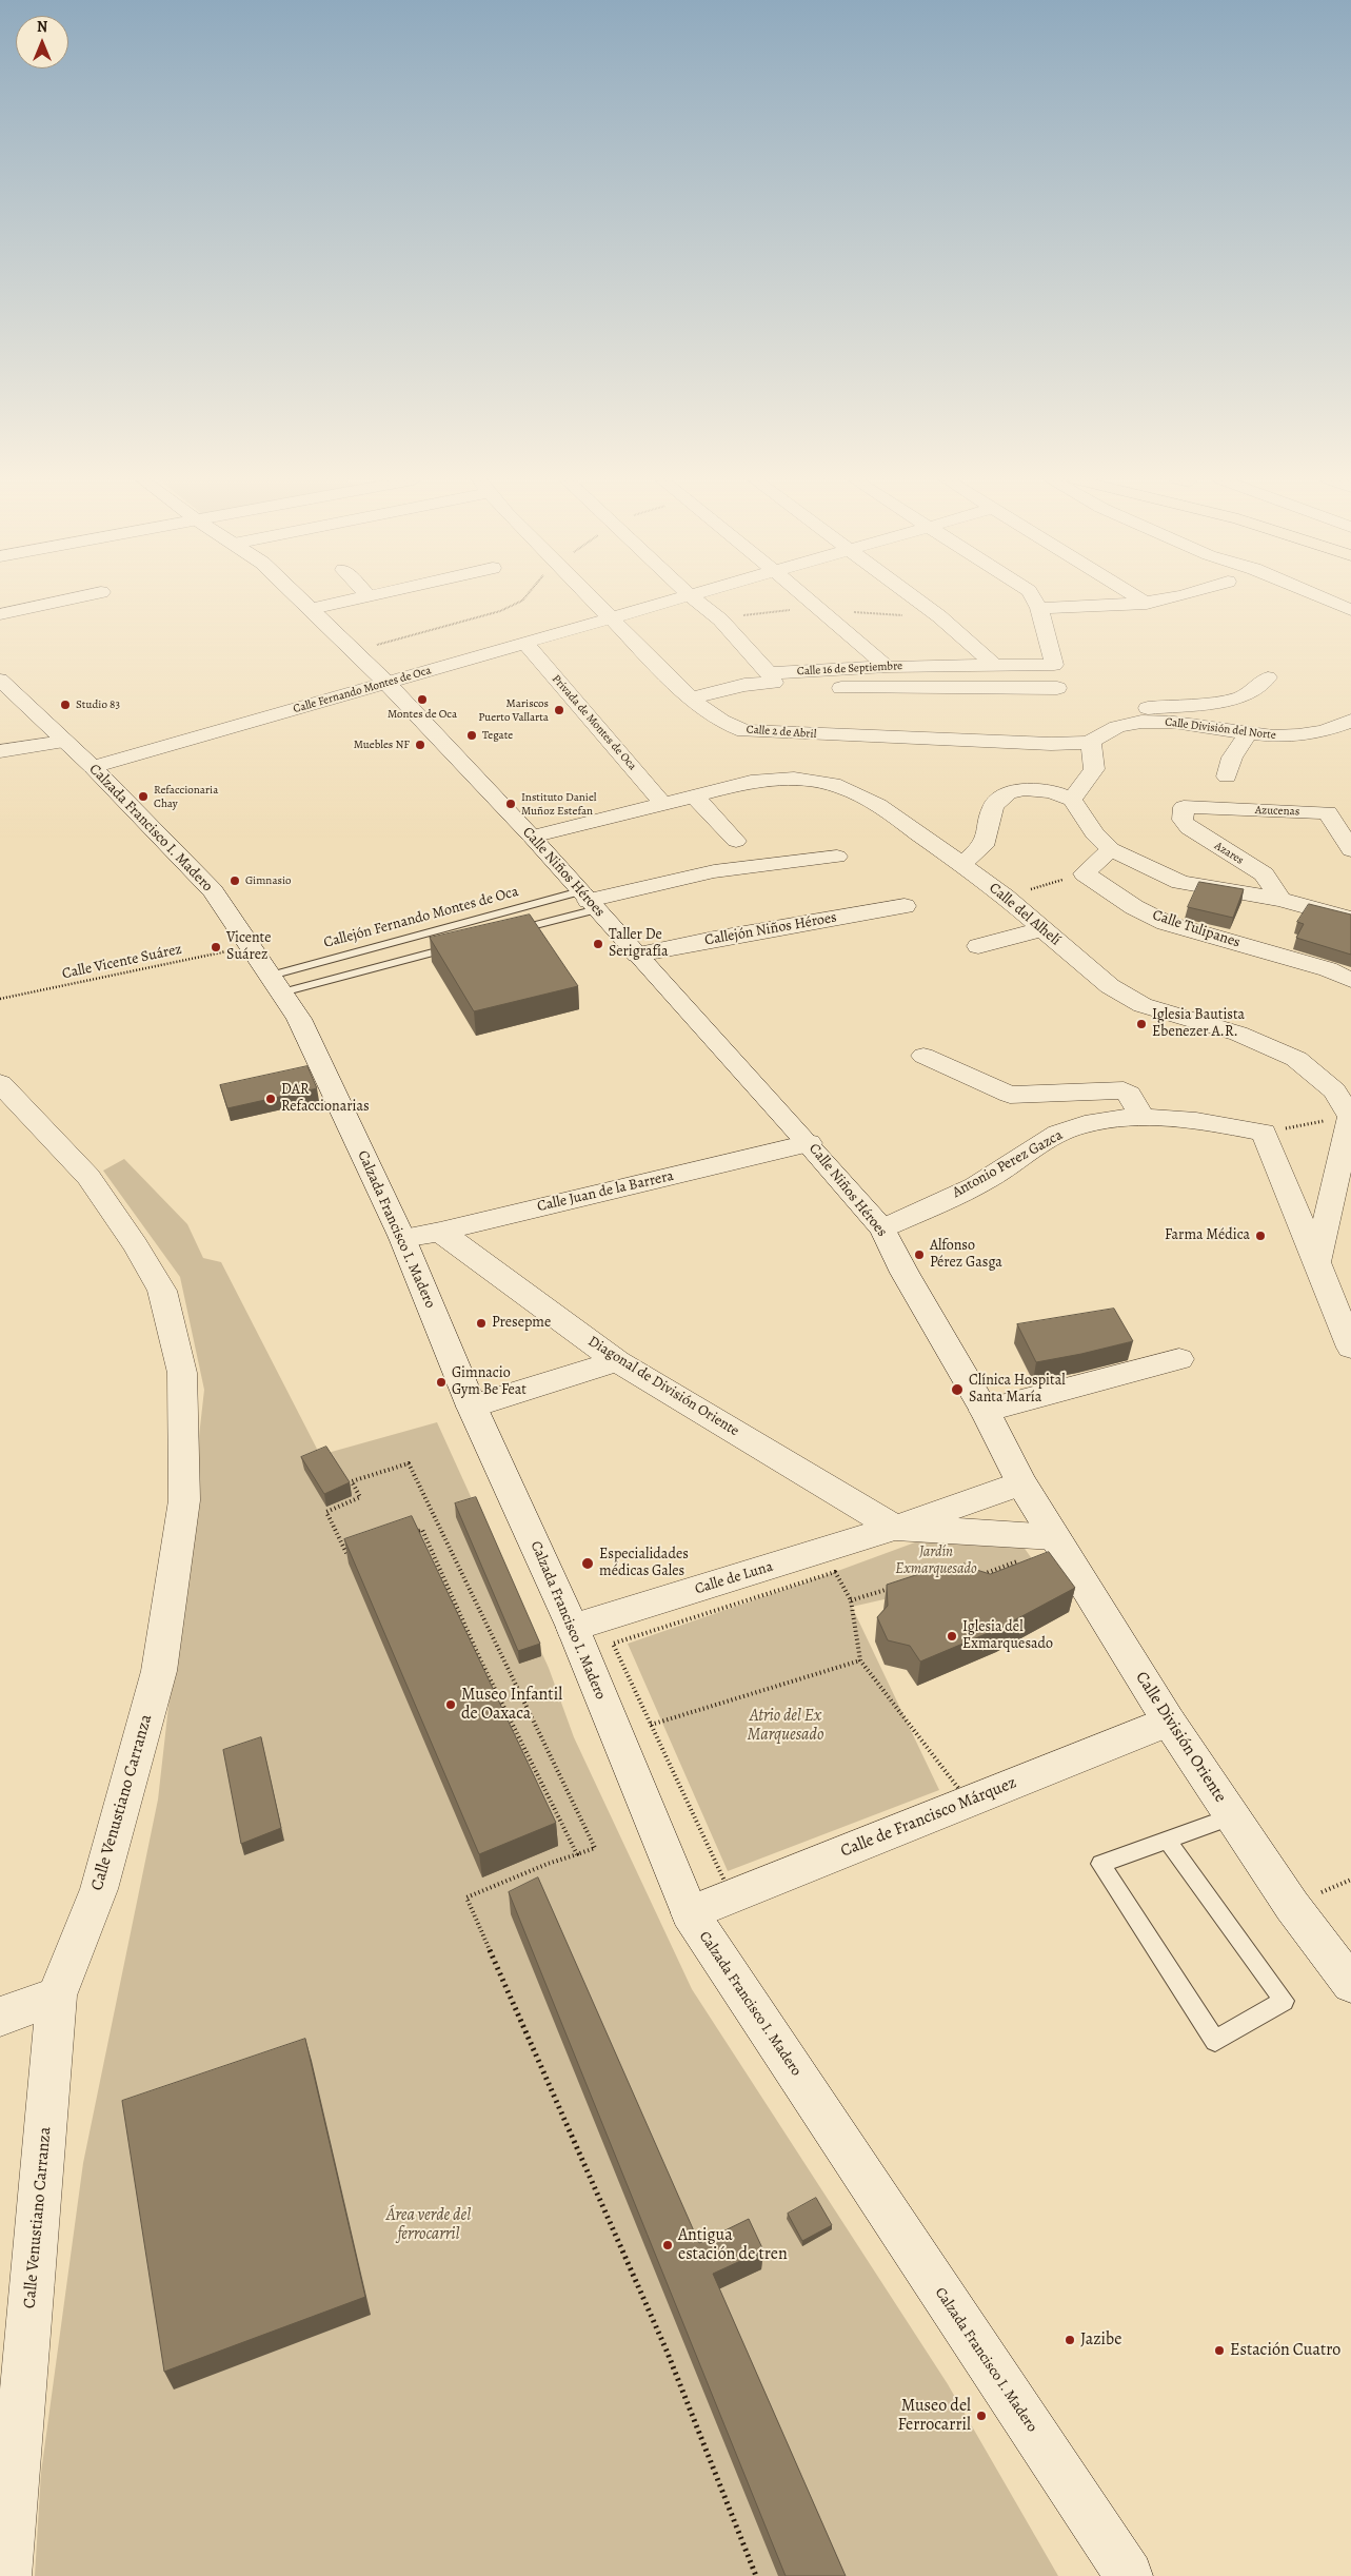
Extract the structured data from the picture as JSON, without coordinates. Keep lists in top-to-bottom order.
{
  "streets": {
    "street": [
      "Calle 16 de Septiembre",
      "Calle Fernando Montes de Oca",
      "Privada de Montes de Oca",
      "Calle División del Norte",
      "Calle 2 de Abril",
      "Azucenas",
      "Calzada Francisco I. Madero",
      "Azares",
      "Calle Niños Héroes",
      "Calle del Alhelí",
      "Callejón Niños Héroes",
      "Calle Tulipanes",
      "Antonio Perez Gazca",
      "Calle Juan de la Barrera",
      "Diagonal de División Oriente",
      "Calle de Luna",
      "Calle División Oriente",
      "Calle Venustiano Carranza",
      "Calle de Francisco Márquez"
    ],
    "lane": ["Callejón Fernando Montes de Oca"],
    "path": ["Calle Vicente Suárez"]
  },
  "crossings": [
    ["Calle Fernando Montes de Oca", "Privada de Montes de Oca"],
    ["Calle Fernando Montes de Oca", "Calle 2 de Abril"],
    ["Calle Fernando Montes de Oca", "Calzada Francisco I. Madero"],
    ["Calle Fernando Montes de Oca", "Calle Niños Héroes"],
    ["Privada de Montes de Oca", "Calle del Alhelí"],
    ["Calle División del Norte", "Calle 2 de Abril"],
    ["Azucenas", "Azares"],
    ["Calzada Francisco I. Madero", "Callejón Fernando Montes de Oca"],
    ["Calzada Francisco I. Madero", "Calle Vicente Suárez"],
    ["Calzada Francisco I. Madero", "Calle Juan de la Barrera"],
    ["Calzada Francisco I. Madero", "Calle de Luna"],
    ["Calzada Francisco I. Madero", "Calle de Francisco Márquez"],
    ["Calle Niños Héroes", "Calle del Alhelí"],
    ["Calle Niños Héroes", "Callejón Fernando Montes de Oca"],
    ["Calle Niños Héroes", "Callejón Niños Héroes"],
    ["Calle Niños Héroes", "Antonio Perez Gazca"],
    ["Calle Niños Héroes", "Calle Juan de la Barrera"],
    ["Calle Niños Héroes", "Calle de Luna"],
    ["Calle Niños Héroes", "Calle División Oriente"],
    ["Calle Juan de la Barrera", "Diagonal de División Oriente"],
    ["Diagonal de División Oriente", "Calle de Luna"],
    ["Calle de Luna", "Calle División Oriente"],
    ["Calle División Oriente", "Calle de Francisco Márquez"]
  ],
  "parks": ["Jardín Exmarquesado", "Atrio del Ex Marquesado", "Área verde del ferrocarril"],
  "places": [
    "Montes de Oca",
    "Studio 83",
    "Mariscos Puerto Vallarta",
    "Tegate",
    "Muebles NF",
    "Refaccionaria Chay",
    "Instituto Daniel Muñoz Estefan",
    "Gimnasio",
    "Taller De Serigrafía",
    "Vicente Suárez",
    "Iglesia Bautista Ebenezer A.R.",
    "DAR Refaccionarias",
    "Farma Médica",
    "Alfonso Pérez Gasga",
    "Presepme",
    "Gimnacio Gym Be Feat",
    "Clínica Hospital Santa María",
    "Especialidades médicas Gales",
    "Iglesia del Exmarquesado",
    "Museo Infantil de Oaxaca",
    "Antigua estación de tren",
    "Jazibe",
    "Estación Cuatro",
    "Museo del Ferrocarril"
  ],
  "north": "top"
}
